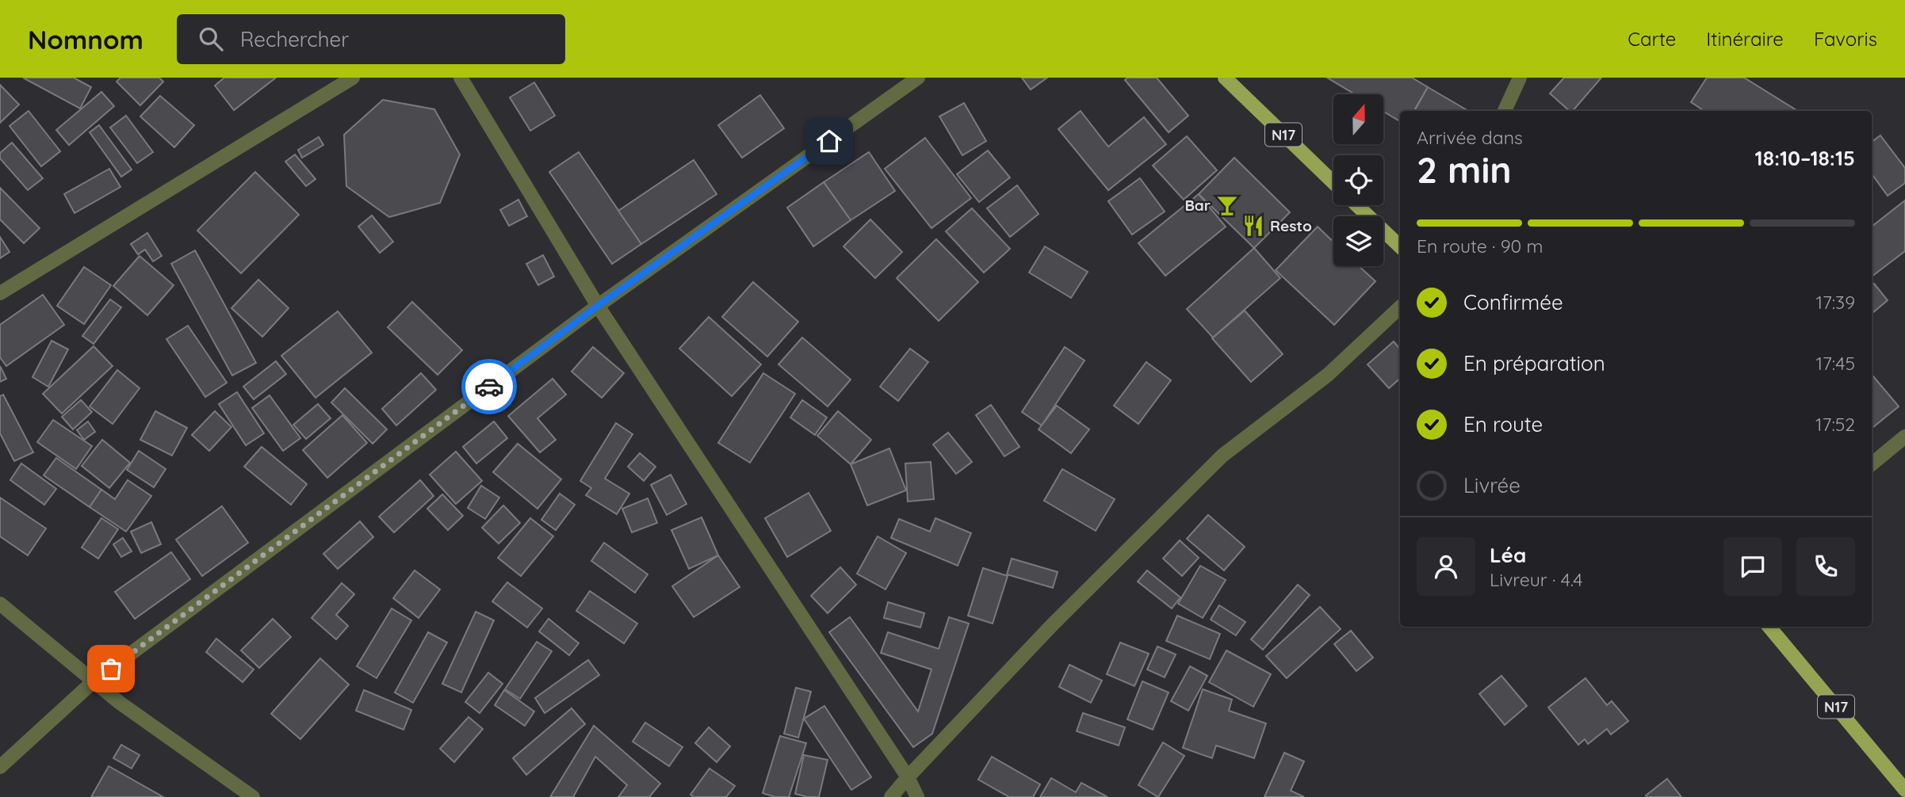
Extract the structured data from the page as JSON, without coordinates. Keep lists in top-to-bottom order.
{
  "streets": {
    "main road": ["N17"]
  },
  "places": {
    "bar": ["Bar"],
    "restaurant": ["Resto"]
  },
  "north": "top",
  "page": {
    "header": "Nomnom",
    "search": "Rechercher",
    "nav": ["Carte", "Itinéraire", "Favoris"],
    "heading": ["2 min", "Arrivée dans", "18:10–18:15"],
    "panel": ["Léa", "Livreur · 4.4"],
    "bar": "En route · 90 m",
    "list": [
      ["Confirmée", "17:39"],
      ["En préparation", "17:45"],
      ["En route", "17:52"],
      "Livrée"
    ]
  }
}
